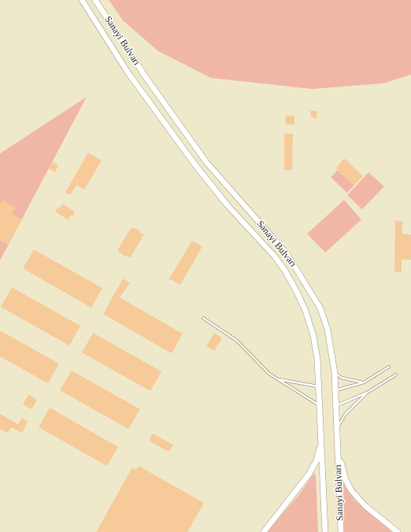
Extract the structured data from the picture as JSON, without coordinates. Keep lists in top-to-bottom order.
{
  "streets": {
    "main road": ["Sanayi Bulvarı"]
  }
}
